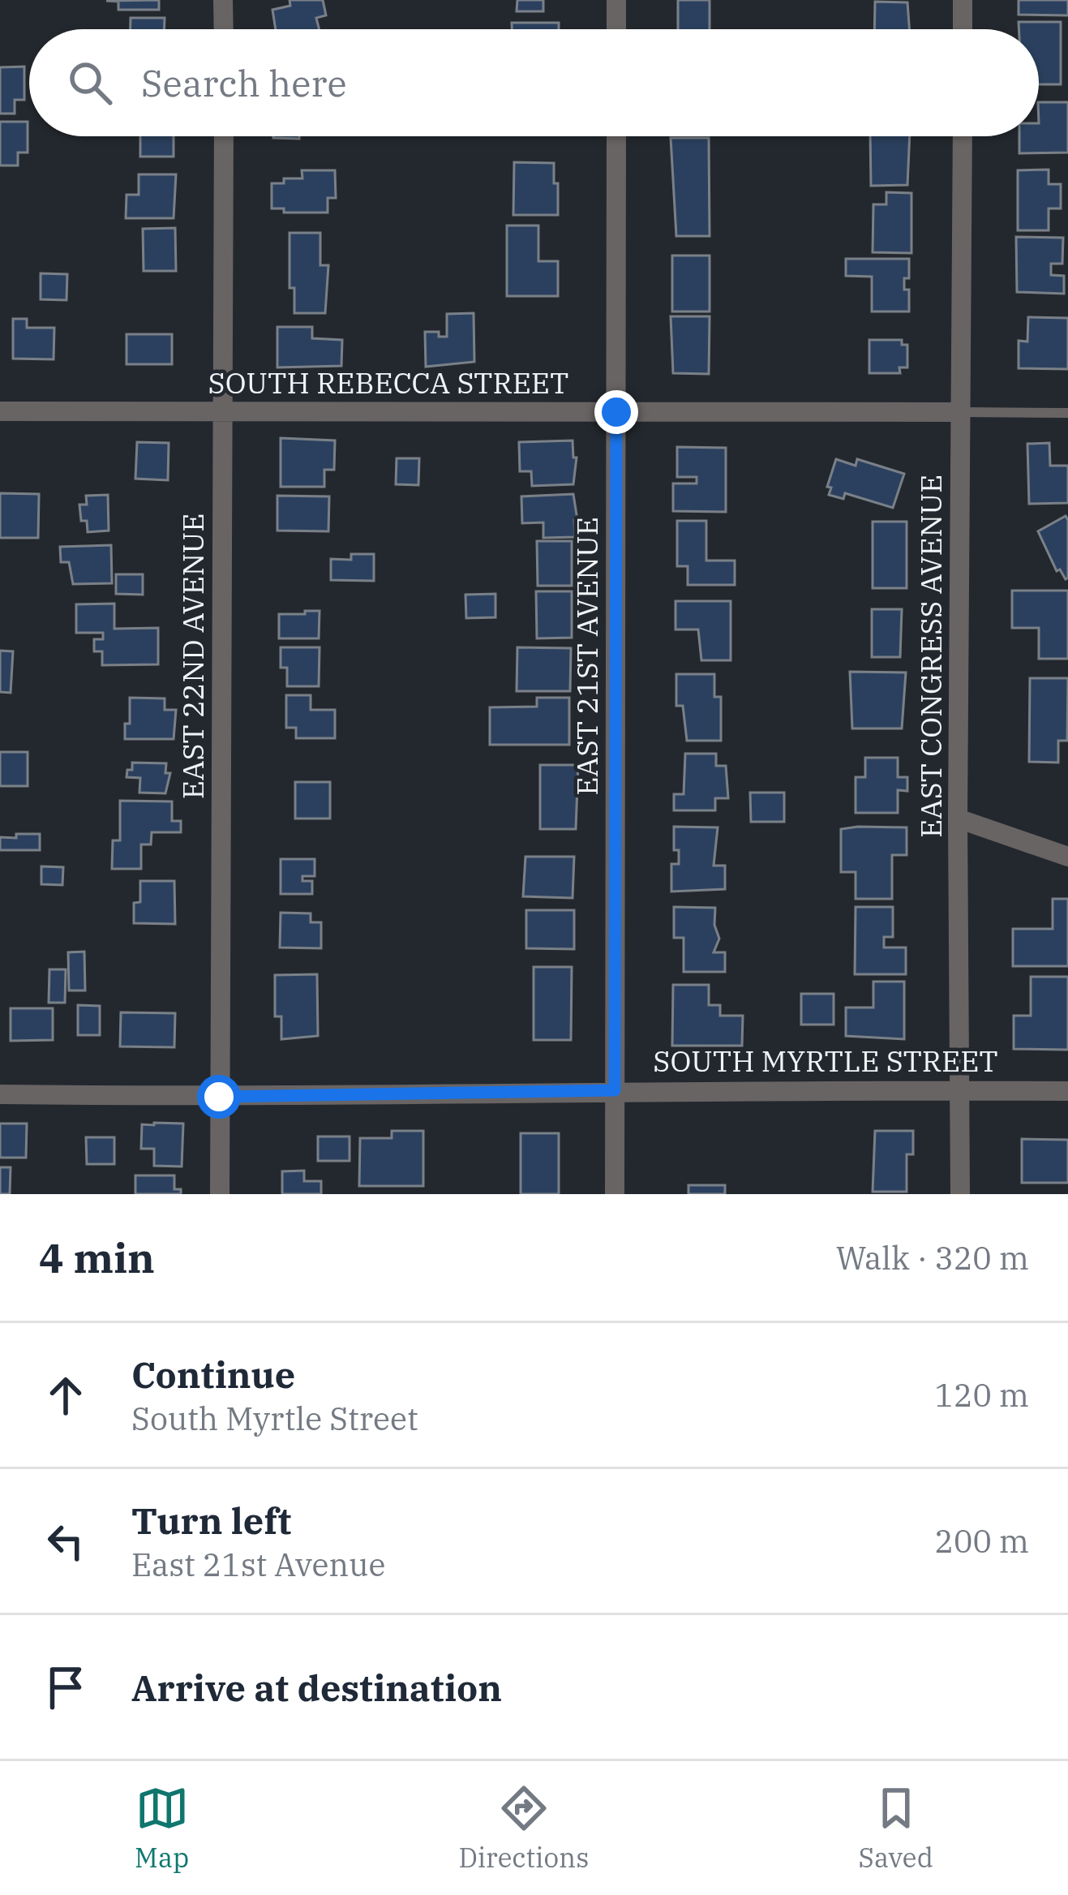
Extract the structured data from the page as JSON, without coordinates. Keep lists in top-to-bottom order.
{
  "streets": {
    "street": [
      "SOUTH REBECCA STREET",
      "EAST 22ND AVENUE",
      "EAST 21ST AVENUE",
      "EAST CONGRESS AVENUE",
      "SOUTH MYRTLE STREET"
    ]
  },
  "crossings": [
    ["SOUTH REBECCA STREET", "EAST 22ND AVENUE"],
    ["SOUTH REBECCA STREET", "EAST 21ST AVENUE"],
    ["SOUTH REBECCA STREET", "EAST CONGRESS AVENUE"],
    ["EAST 22ND AVENUE", "SOUTH MYRTLE STREET"],
    ["EAST 21ST AVENUE", "SOUTH MYRTLE STREET"],
    ["EAST CONGRESS AVENUE", "SOUTH MYRTLE STREET"]
  ],
  "page": {
    "search": "Search here",
    "heading": ["4 min", "Walk · 320 m"],
    "list": [
      ["Continue", "South Myrtle Street", "120 m"],
      ["Turn left", "East 21st Avenue", "200 m"],
      "Arrive at destination"
    ],
    "nav": ["Map", "Directions", "Saved"]
  }
}
